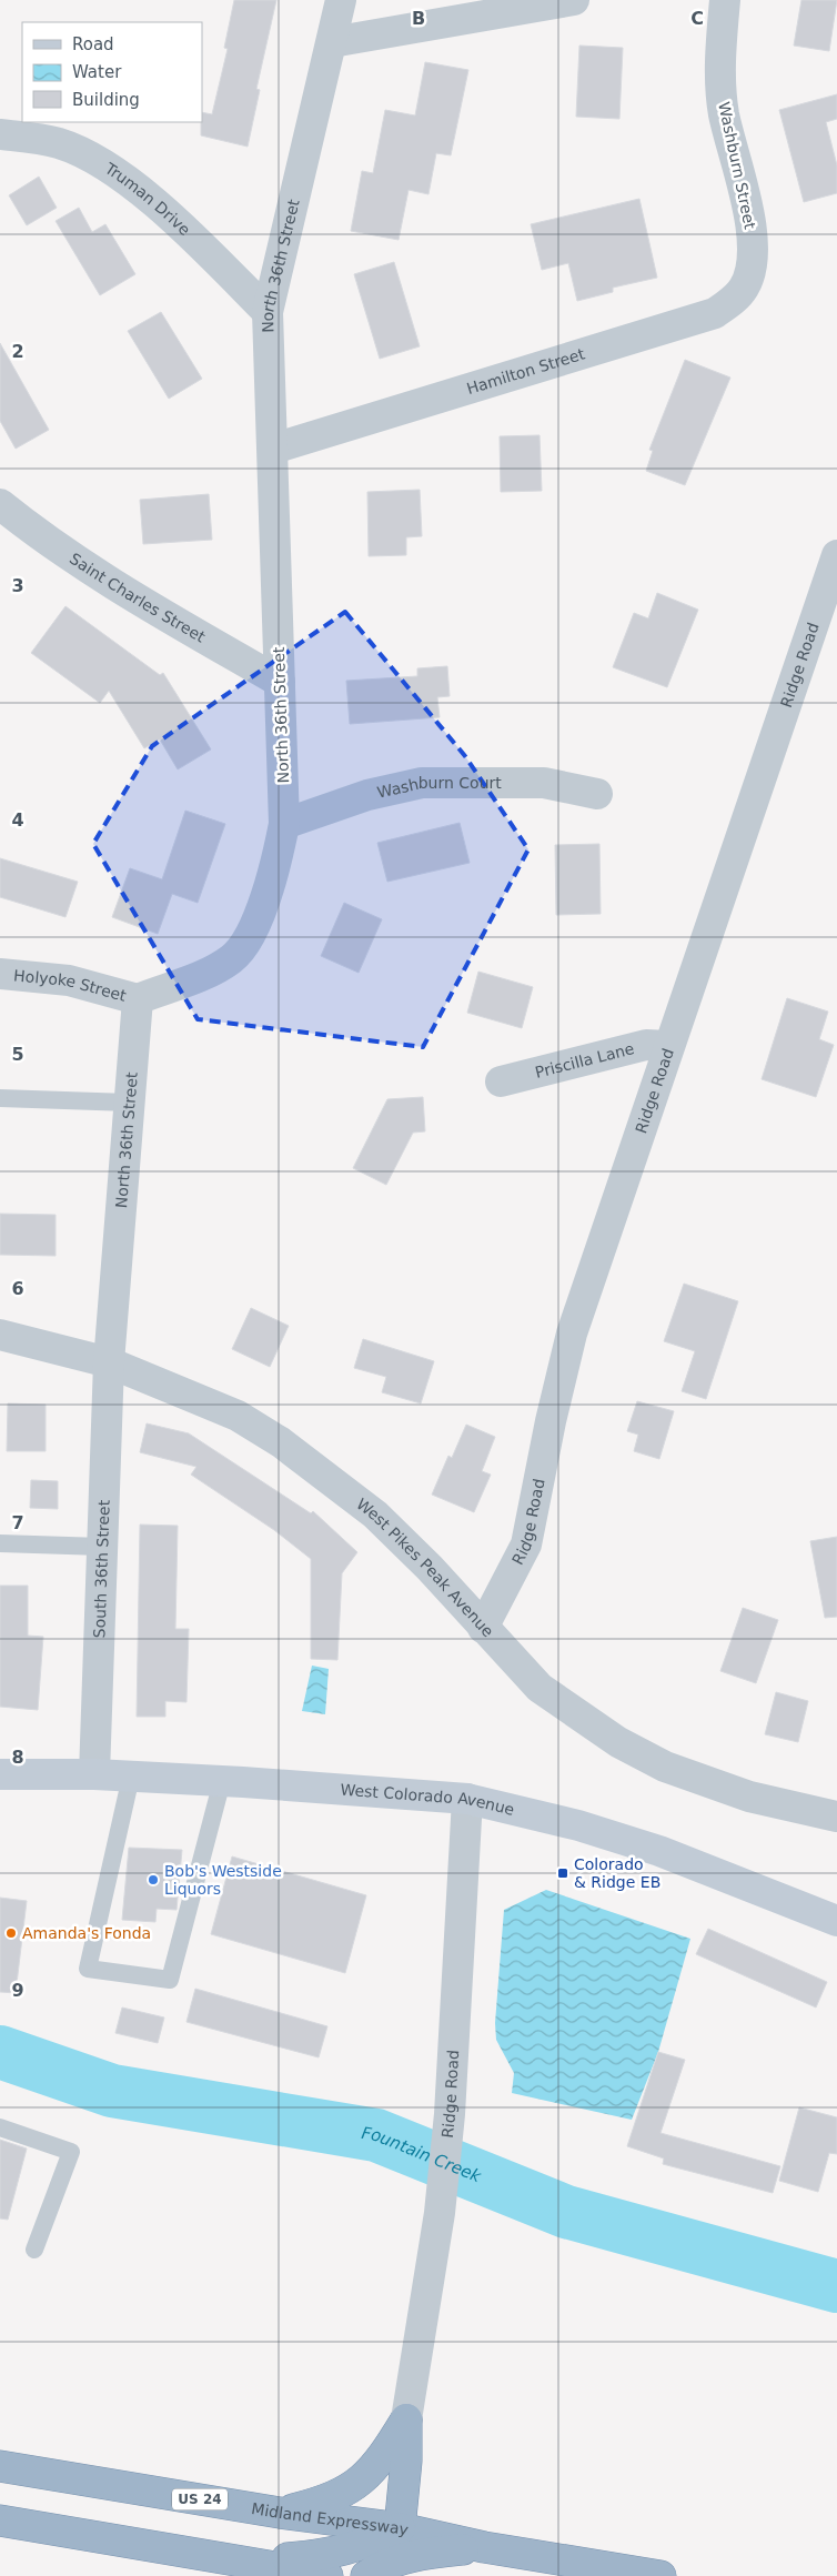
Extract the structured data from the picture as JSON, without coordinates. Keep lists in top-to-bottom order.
{
  "streets": {
    "highway": ["US 24", "Midland Expressway"],
    "main road": ["West Colorado Avenue"],
    "street": [
      "Washburn Street",
      "Truman Drive",
      "North 36th Street",
      "Hamilton Street",
      "Saint Charles Street",
      "Ridge Road",
      "Washburn Court",
      "Holyoke Street",
      "Priscilla Lane",
      "South 36th Street",
      "West Pikes Peak Avenue"
    ]
  },
  "crossings": [
    ["Washburn Street", "Hamilton Street"],
    ["Truman Drive", "North 36th Street"],
    ["North 36th Street", "Hamilton Street"],
    ["North 36th Street", "Saint Charles Street"],
    ["North 36th Street", "Washburn Court"],
    ["North 36th Street", "Holyoke Street"],
    ["North 36th Street", "South 36th Street"],
    ["North 36th Street", "West Pikes Peak Avenue"],
    ["Ridge Road", "Priscilla Lane"],
    ["Ridge Road", "West Pikes Peak Avenue"],
    ["Ridge Road", "West Colorado Avenue"],
    ["South 36th Street", "West Pikes Peak Avenue"],
    ["South 36th Street", "West Colorado Avenue"]
  ],
  "water": ["Fountain Creek"],
  "places": {
    "transit": ["Colorado & Ridge EB"],
    "other": ["Bob's Westside Liquors", "Amanda's Fonda"]
  },
  "legend": ["Road", "Water", "Building"],
  "grid": {
    "columns": ["B", "C"],
    "rows": [
      "2",
      "3",
      "4",
      "5",
      "6",
      "7",
      "8",
      "9"
    ]
  }
}
